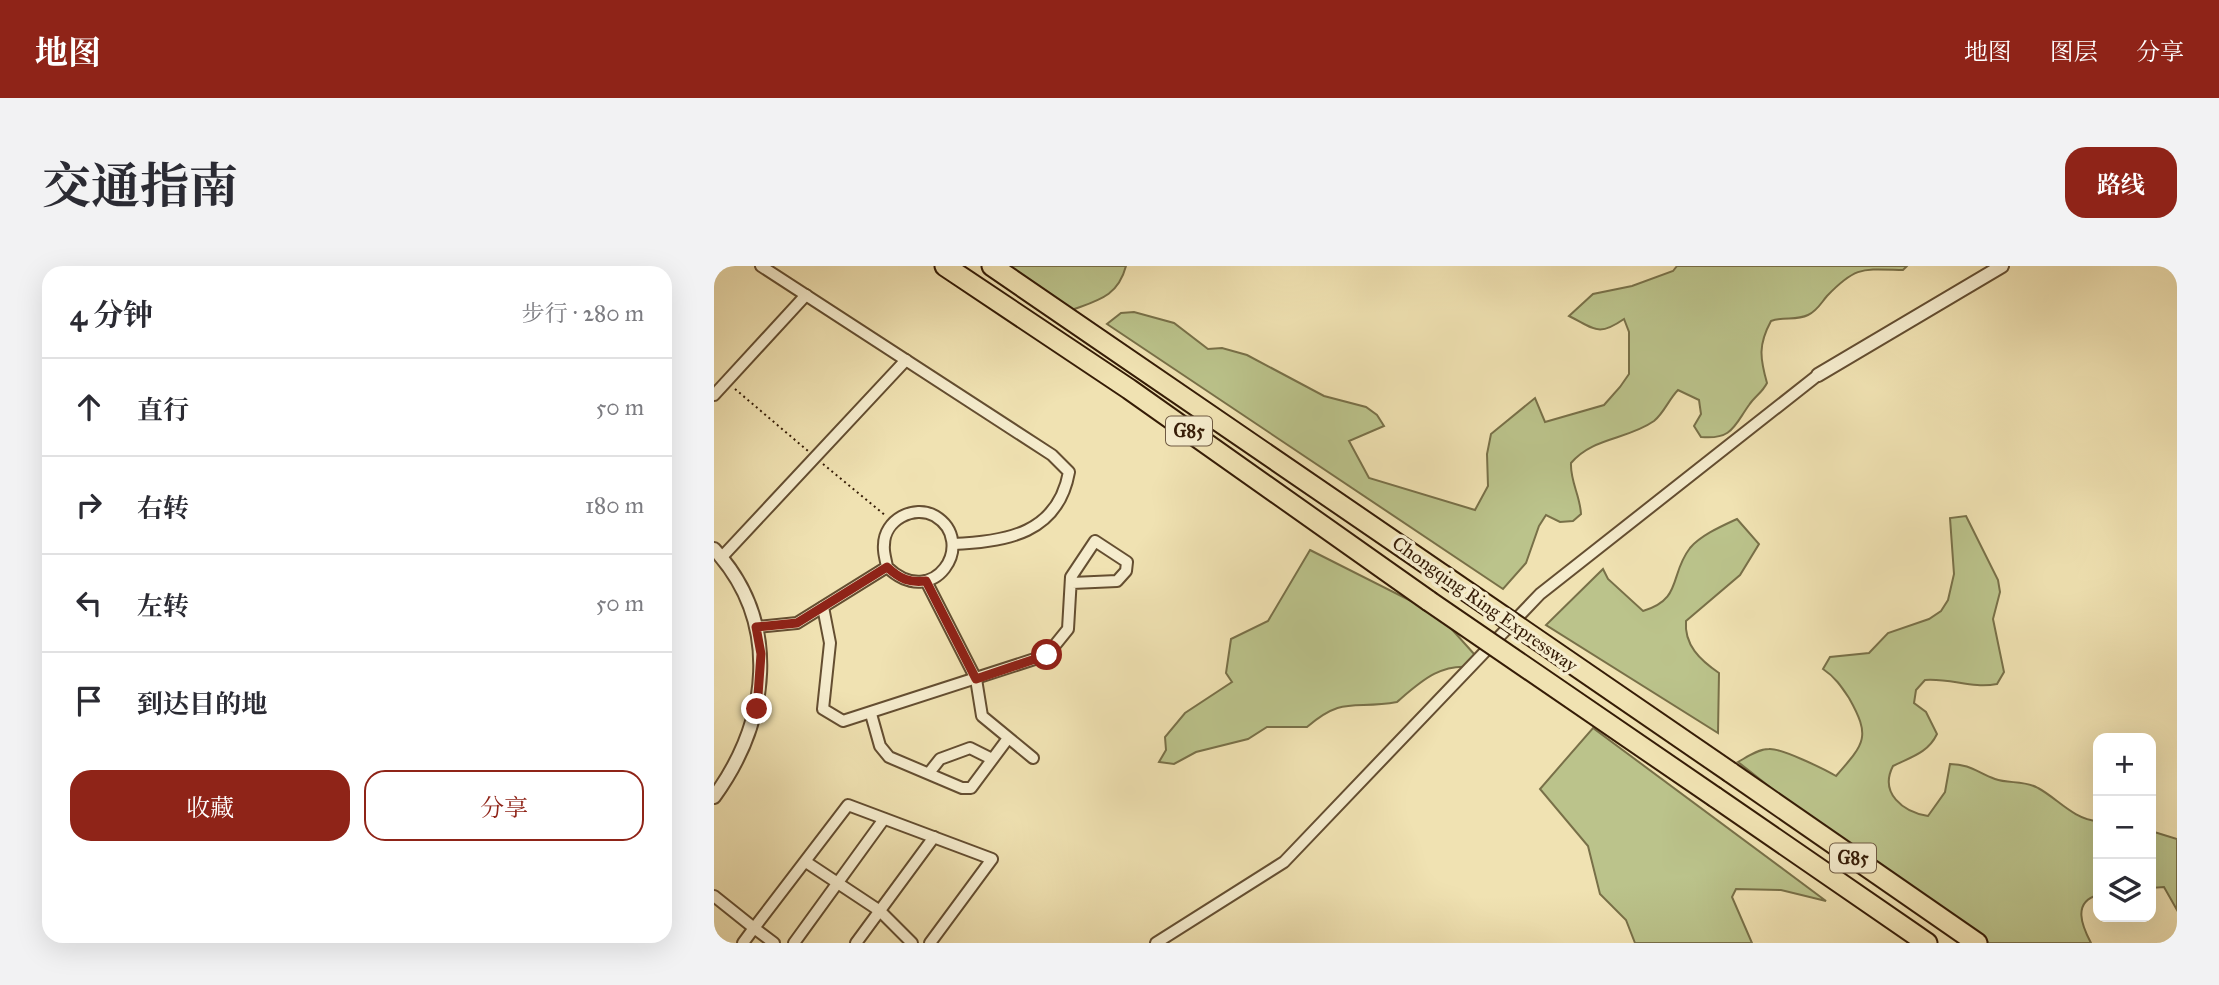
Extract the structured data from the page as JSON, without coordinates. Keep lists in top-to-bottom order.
{
  "streets": {
    "highway": ["G85", "Chongqing Ring Expressway"]
  },
  "page": {
    "header": "地图",
    "nav": ["地图", "图层", "分享"],
    "title": "交通指南",
    "buttons": [
      "路线",
      ["收藏", "分享"]
    ],
    "heading": ["4 分钟", "步行 · 280 m"],
    "list": [
      ["直行", "50 m"],
      ["右转", "180 m"],
      ["左转", "50 m"],
      "到达目的地"
    ],
    "map_buttons": ["+", "−"]
  }
}
